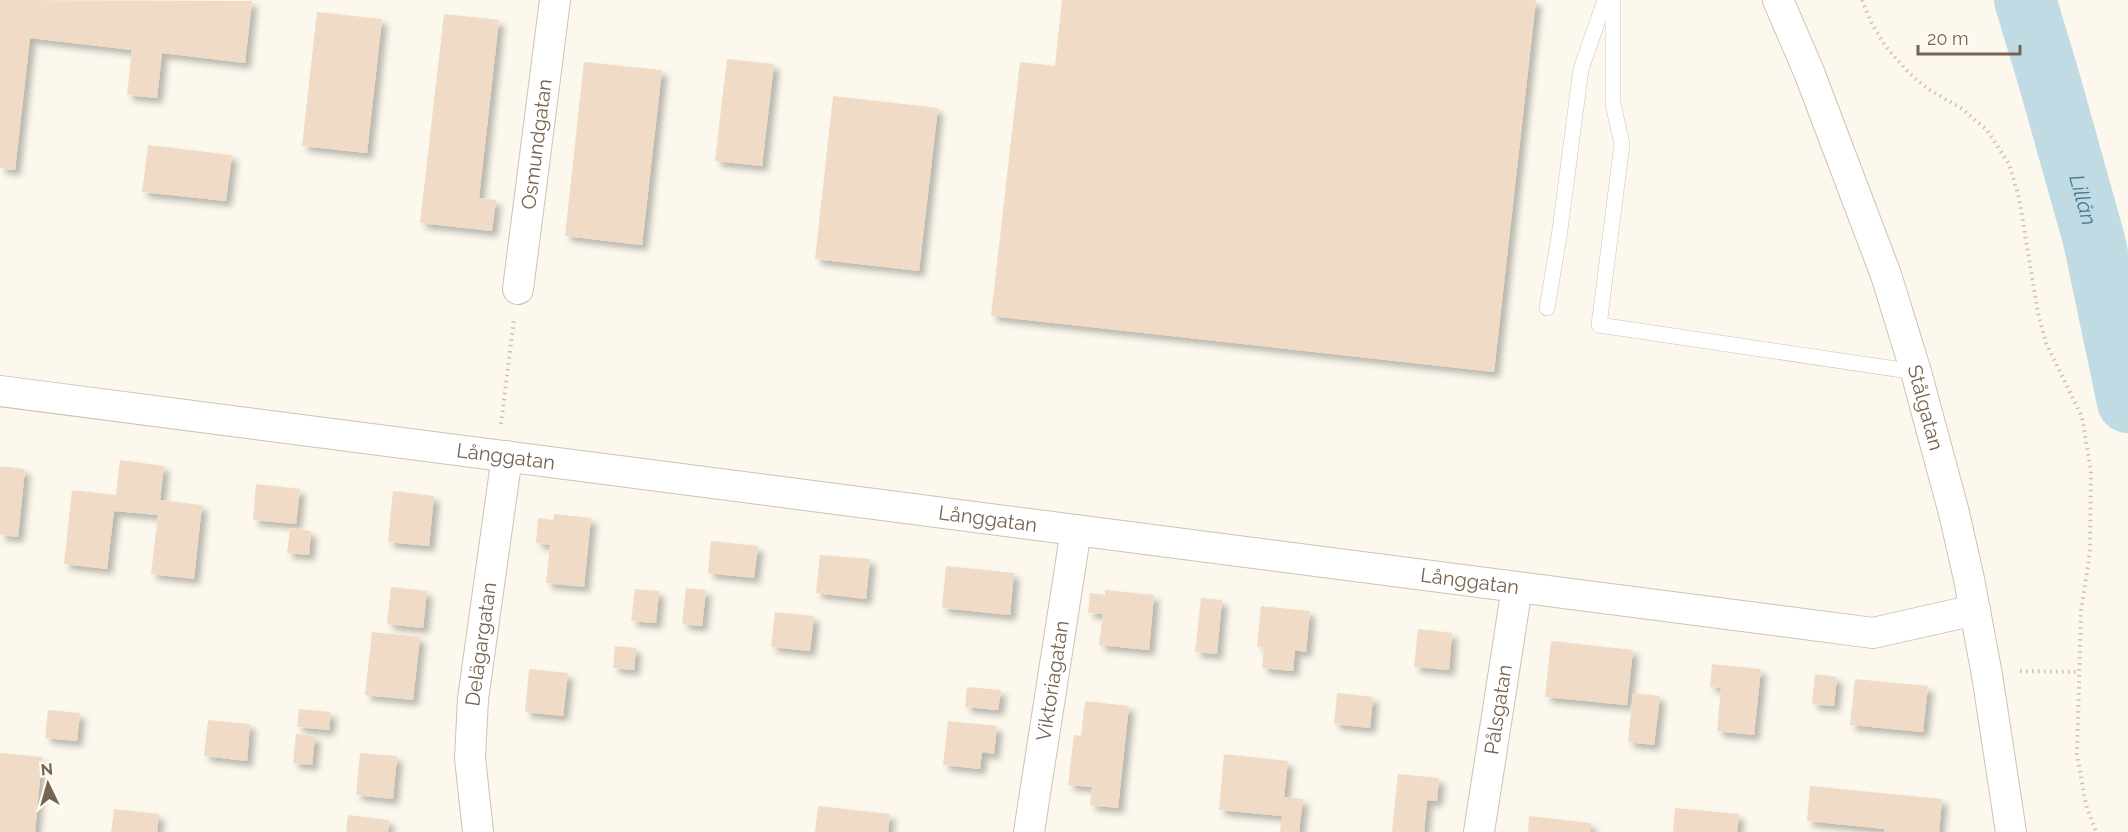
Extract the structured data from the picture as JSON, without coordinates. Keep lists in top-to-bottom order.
{
  "streets": {
    "street": [
      "Osmundgatan",
      "Stålgatan",
      "Långgatan",
      "Delägargatan",
      "Viktoriagatan",
      "Pålsgatan"
    ]
  },
  "crossings": [
    ["Stålgatan", "Långgatan"],
    ["Långgatan", "Delägargatan"],
    ["Långgatan", "Viktoriagatan"],
    ["Långgatan", "Pålsgatan"]
  ],
  "water": ["Lillån"],
  "scale_bar": "20 m",
  "north": "top"
}
